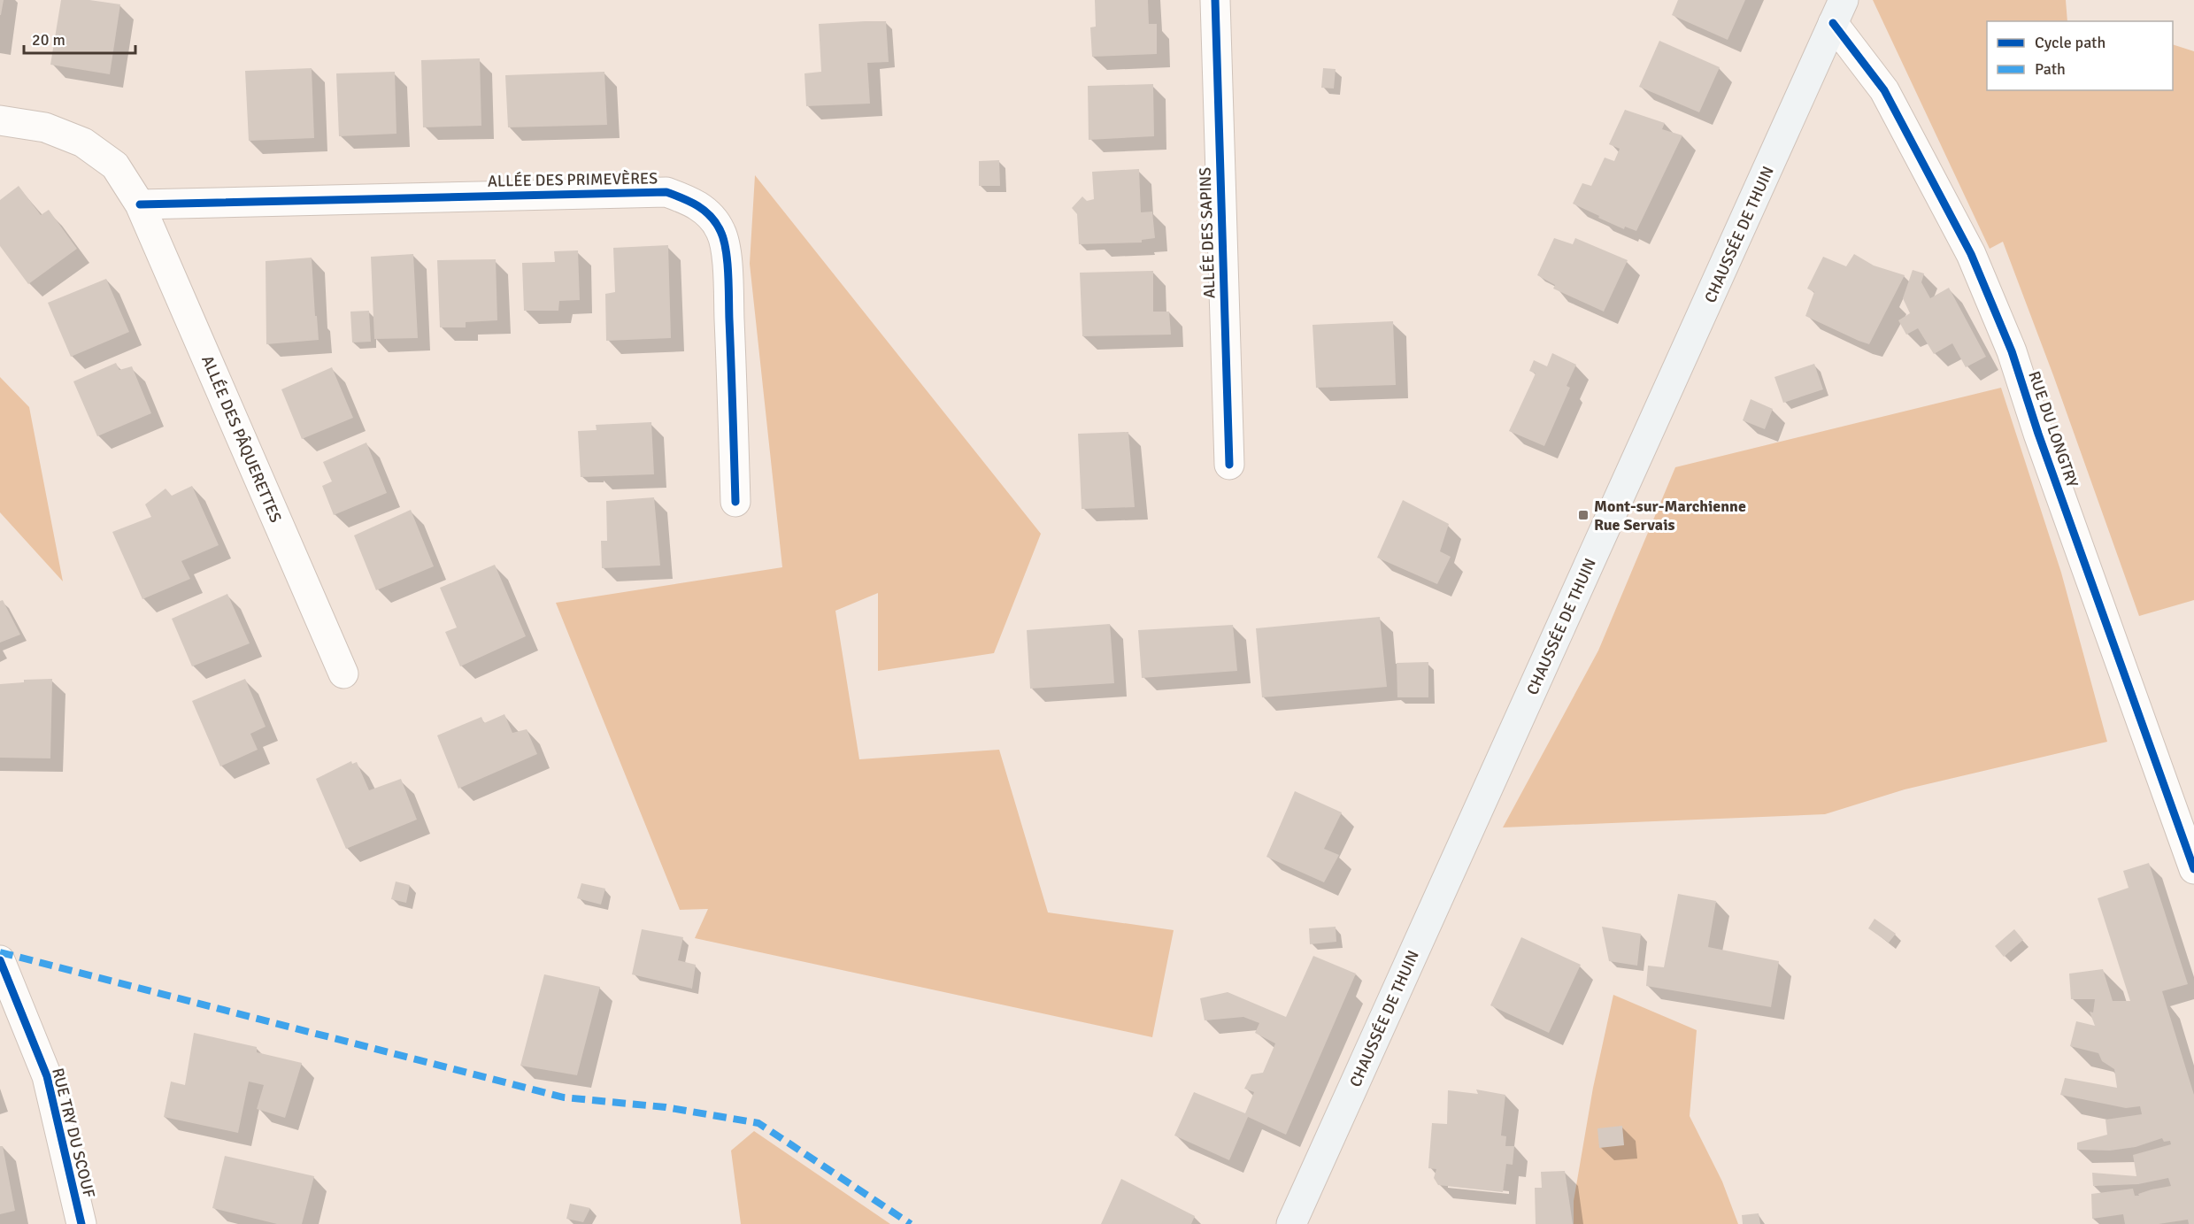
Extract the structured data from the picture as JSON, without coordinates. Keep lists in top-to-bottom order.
{
  "streets": {
    "main road": ["CHAUSSÉE DE THUIN"],
    "street": [
      "ALLÉE DES PRIMEVÈRES",
      "ALLÉE DES SAPINS",
      "RUE DU LONGTRY",
      "ALLÉE DES PÂQUERETTES",
      "RUE TRY DU SCOUF"
    ]
  },
  "crossings": [
    ["ALLÉE DES PRIMEVÈRES", "ALLÉE DES PÂQUERETTES"],
    ["CHAUSSÉE DE THUIN", "RUE DU LONGTRY"]
  ],
  "places": {
    "transit": ["Mont-sur-Marchienne Rue Servais"]
  },
  "legend": ["Cycle path", "Path"],
  "scale_bar": "20 m"
}
